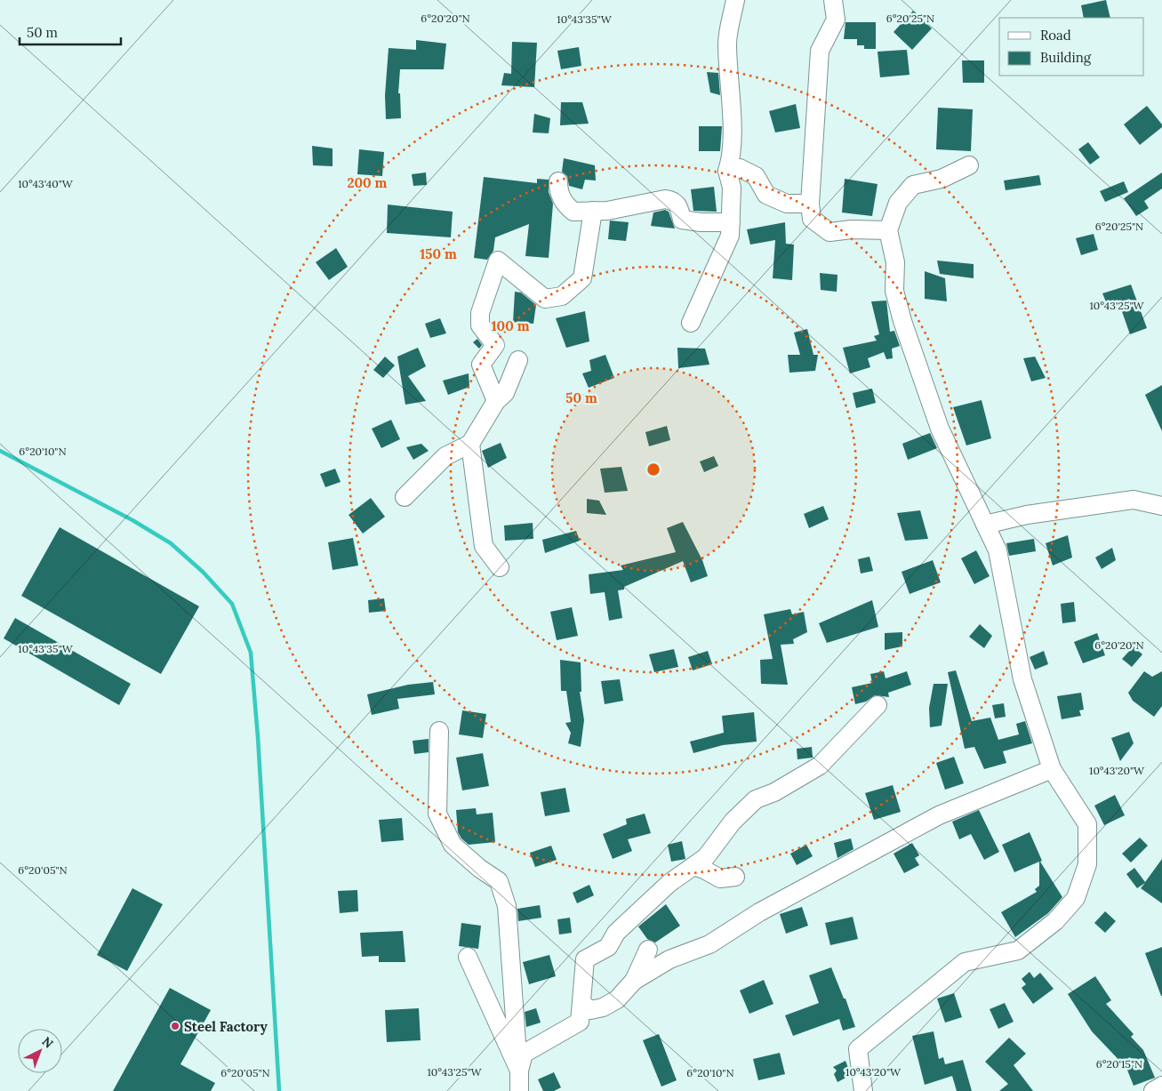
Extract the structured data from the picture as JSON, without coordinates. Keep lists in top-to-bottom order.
{
  "places": ["Steel Factory"],
  "legend": ["Road", "Building"],
  "scale_bar": "50 m",
  "north": "top right",
  "coordinates": [
    "6°20'20\"N",
    "6°20'25\"N",
    "10°43'35\"W",
    "10°43'40\"W",
    "10°43'25\"W",
    "6°20'10\"N",
    "10°43'20\"W",
    "6°20'05\"N",
    "6°20'15\"N"
  ],
  "rings": [
    "200 m",
    "150 m",
    "100 m",
    "50 m"
  ]
}
